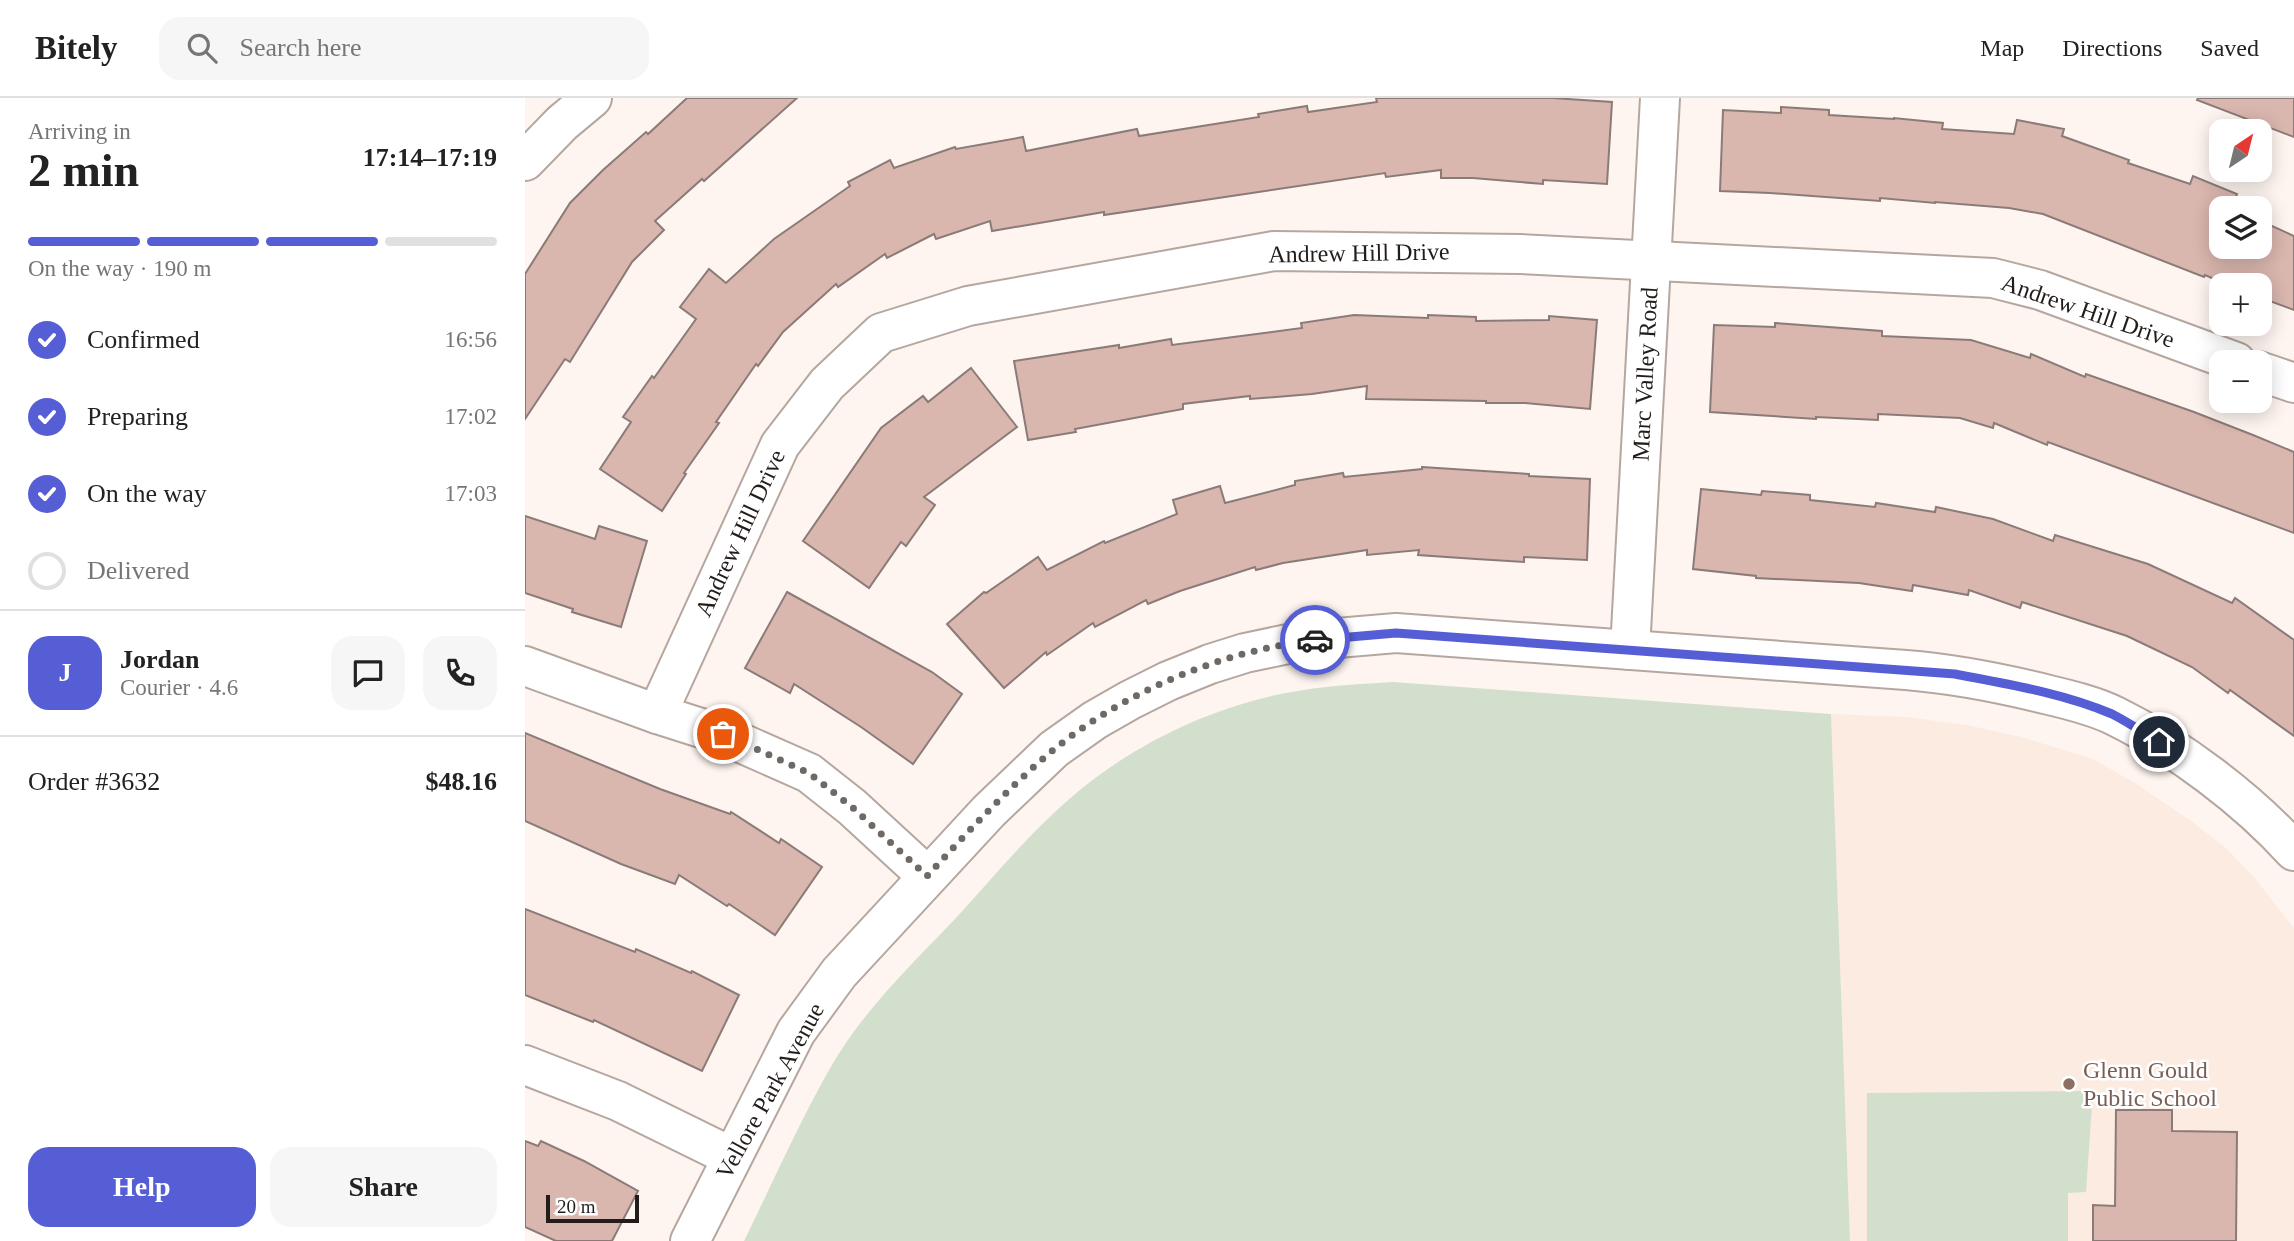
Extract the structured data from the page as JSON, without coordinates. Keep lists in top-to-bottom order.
{
  "streets": {
    "street": ["Andrew Hill Drive", "Marc Valley Road", "Vellore Park Avenue"]
  },
  "crossings": [
    ["Andrew Hill Drive", "Marc Valley Road"],
    ["Marc Valley Road", "Vellore Park Avenue"]
  ],
  "places": ["Glenn Gould Public School"],
  "scale_bar": "20 m",
  "north": "top right",
  "page": {
    "header": "Bitely",
    "search": "Search here",
    "nav": ["Map", "Directions", "Saved"],
    "heading": ["2 min", "Arriving in", "17:14–17:19"],
    "panel": [
      "Jordan",
      "Courier · 4.6",
      "Order #3632",
      "$48.16"
    ],
    "map_buttons": ["+", "−"],
    "bar": "On the way · 190 m",
    "list": [
      ["Confirmed", "16:56"],
      ["Preparing", "17:02"],
      ["On the way", "17:03"],
      "Delivered"
    ],
    "round": "J",
    "buttons": ["Help", "Share"],
    "scale": "20 m"
  }
}
